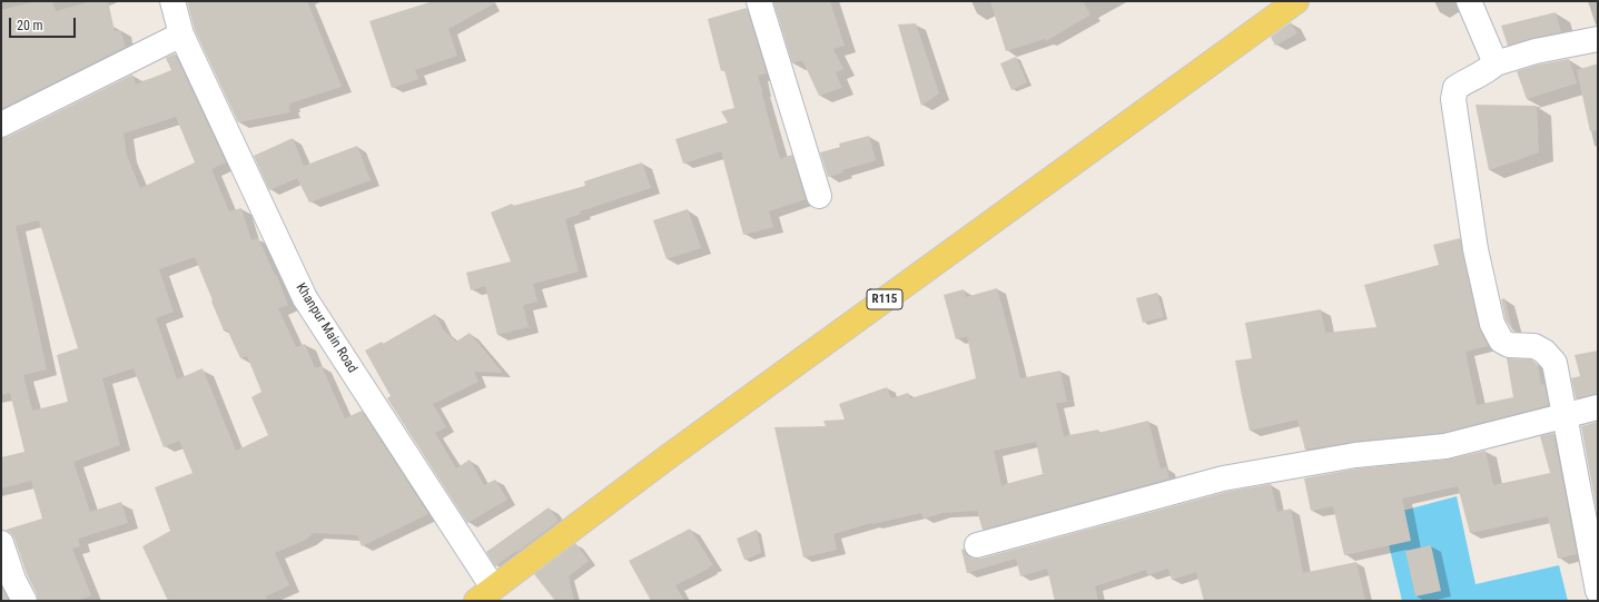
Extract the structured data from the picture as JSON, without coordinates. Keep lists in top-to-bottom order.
{
  "streets": {
    "main road": ["R115"],
    "street": ["Khanpur Main Road"]
  },
  "crossings": [
    ["R115", "Khanpur Main Road"]
  ],
  "scale_bar": "20 m"
}
